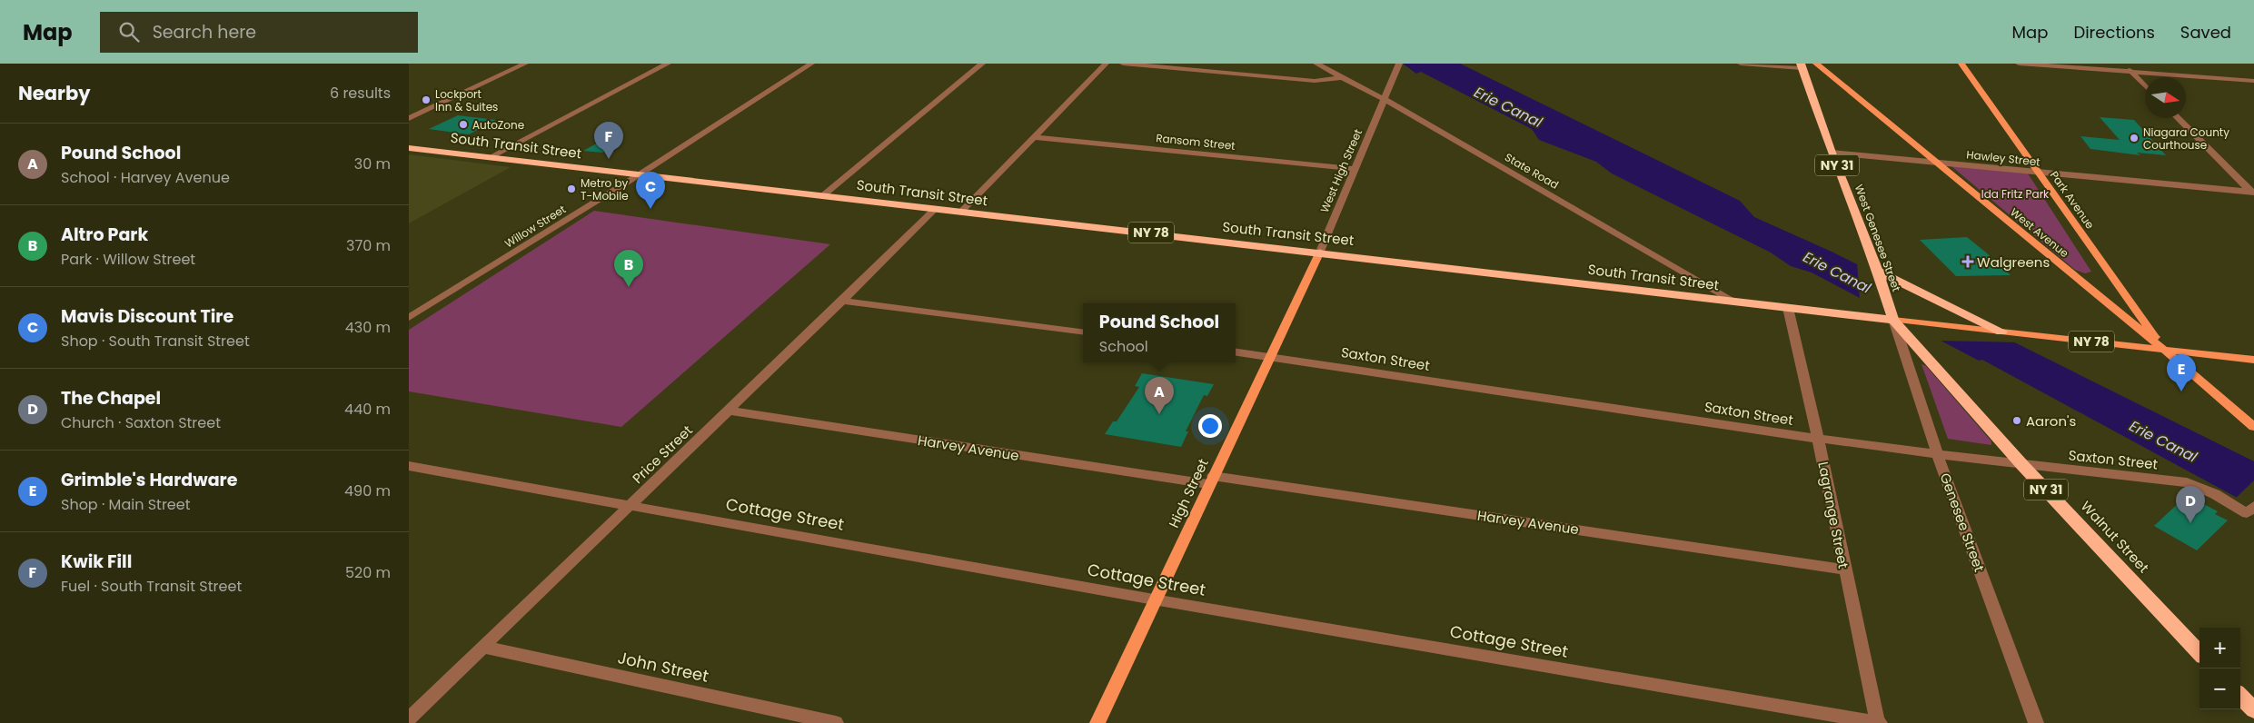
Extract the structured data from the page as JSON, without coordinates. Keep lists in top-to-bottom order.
{
  "streets": {
    "highway": [
      "South Transit Street",
      "NY 31",
      "NY 78",
      "West Genesee Street",
      "Walnut Street"
    ],
    "main road": ["Park Avenue", "West Avenue", "High Street"],
    "street": [
      "Ransom Street",
      "Hawley Street",
      "West High Street",
      "State Road",
      "Willow Street",
      "Saxton Street",
      "Harvey Avenue",
      "Price Street",
      "Cottage Street",
      "Lagrange Street",
      "Genesee Street",
      "John Street"
    ]
  },
  "crossings": [
    ["Ransom Street", "West High Street"],
    ["South Transit Street", "West High Street"],
    ["South Transit Street", "State Road"],
    ["South Transit Street", "Park Avenue"],
    ["South Transit Street", "Willow Street"],
    ["South Transit Street", "NY 78"],
    ["South Transit Street", "West Avenue"],
    ["South Transit Street", "West Genesee Street"],
    ["South Transit Street", "Price Street"],
    ["South Transit Street", "High Street"],
    ["South Transit Street", "Lagrange Street"],
    ["South Transit Street", "Genesee Street"],
    ["South Transit Street", "Walnut Street"],
    ["Hawley Street", "Park Avenue"],
    ["Hawley Street", "West Avenue"],
    ["Hawley Street", "West Genesee Street"],
    ["West High Street", "State Road"],
    ["West High Street", "High Street"],
    ["Park Avenue", "NY 78"],
    ["Park Avenue", "West Avenue"],
    ["NY 78", "West Avenue"],
    ["West Genesee Street", "Genesee Street"],
    ["West Genesee Street", "Walnut Street"],
    ["Saxton Street", "High Street"],
    ["Saxton Street", "Lagrange Street"],
    ["Saxton Street", "Genesee Street"],
    ["Saxton Street", "Walnut Street"],
    ["Harvey Avenue", "Price Street"],
    ["Harvey Avenue", "High Street"],
    ["Harvey Avenue", "Lagrange Street"],
    ["Price Street", "Cottage Street"],
    ["Price Street", "John Street"],
    ["High Street", "Cottage Street"],
    ["Cottage Street", "Lagrange Street"],
    ["Genesee Street", "Walnut Street"]
  ],
  "water": ["Erie Canal"],
  "parks": ["Ida Fritz Park"],
  "places": {
    "other": [
      "Lockport Inn & Suites",
      "AutoZone",
      "Niagara County Courthouse",
      "Metro by T-Mobile",
      "Aaron's"
    ],
    "health": ["Walgreens"]
  },
  "north": "right",
  "page": {
    "header": "Map",
    "search": "Search here",
    "nav": ["Map", "Directions", "Saved"],
    "heading": ["Nearby", "6 results"],
    "pins": [
      "F",
      "C",
      "B",
      "E",
      "A",
      "D"
    ],
    "list": [
      {
        "mark": "A",
        "name": "Pound School",
        "note": "School · Harvey Avenue",
        "value": "30 m"
      },
      {
        "mark": "B",
        "name": "Altro Park",
        "note": "Park · Willow Street",
        "value": "370 m"
      },
      {
        "mark": "C",
        "name": "Mavis Discount Tire",
        "note": "Shop · South Transit Street",
        "value": "430 m"
      },
      {
        "mark": "D",
        "name": "The Chapel",
        "note": "Church · Saxton Street",
        "value": "440 m"
      },
      {
        "mark": "E",
        "name": "Grimble's Hardware",
        "note": "Shop · Main Street",
        "value": "490 m"
      },
      {
        "mark": "F",
        "name": "Kwik Fill",
        "note": "Fuel · South Transit Street",
        "value": "520 m"
      }
    ],
    "popup": ["Pound School", "School"],
    "map_buttons": ["+", "−"]
  }
}
